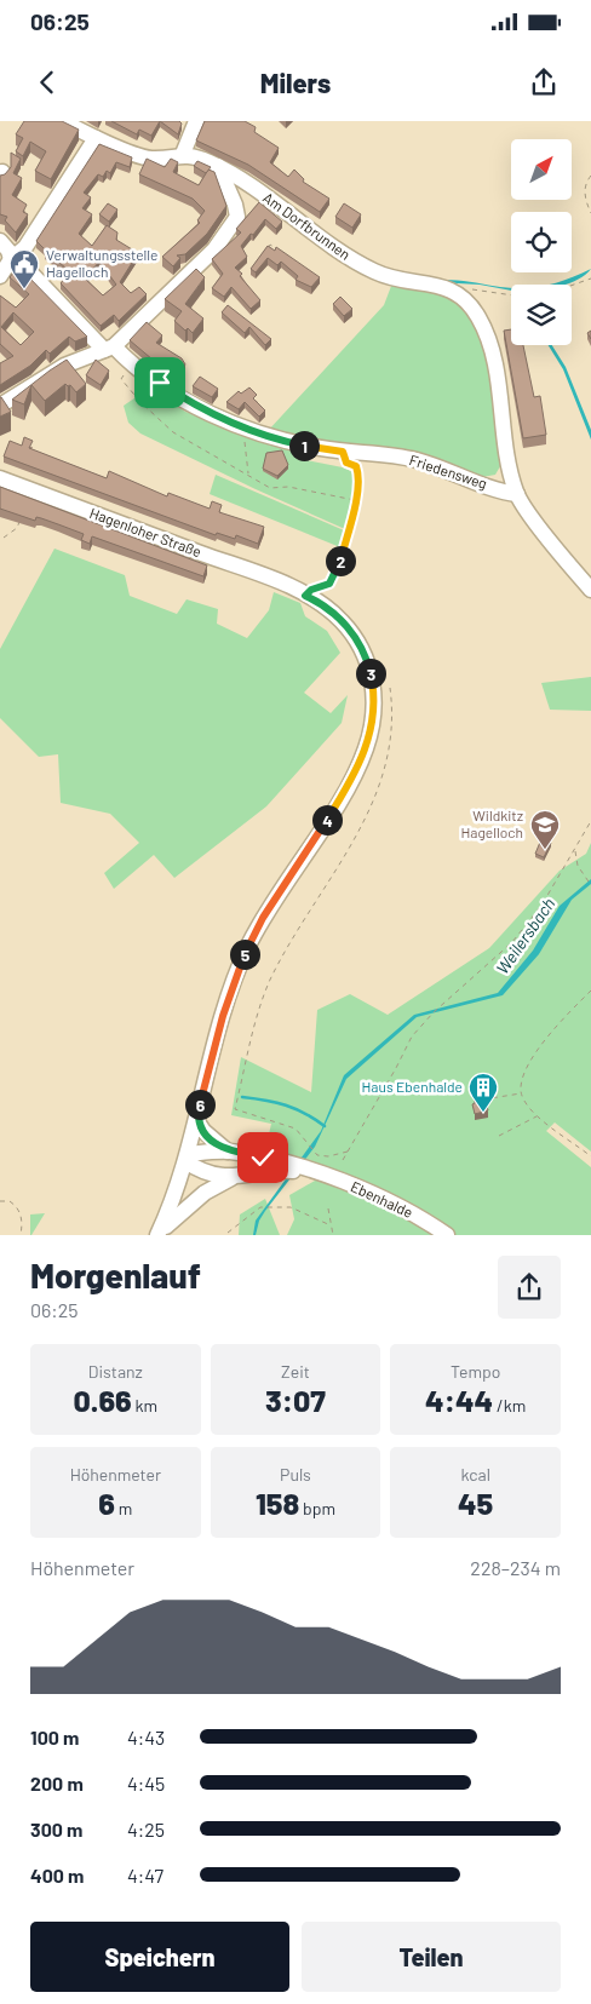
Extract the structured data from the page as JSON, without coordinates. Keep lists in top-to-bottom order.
{
  "streets": {
    "street": [
      "Am Dorfbrunnen",
      "Friedensweg",
      "Hagenloher Straße",
      "Ebenhalde"
    ]
  },
  "crossings": [
    ["Hagenloher Straße", "Ebenhalde"]
  ],
  "water": ["Weilersbach"],
  "places": {
    "public building": ["Verwaltungsstelle Hagelloch"],
    "school or university": ["Wildkitz Hagelloch"],
    "building": ["Haus Ebenhalde"]
  },
  "north": "top right",
  "page": {
    "status": "06:25",
    "header": "Milers",
    "pins": [
      "1",
      "2",
      "3",
      "4",
      "5",
      "6"
    ],
    "heading": ["Morgenlauf", "06:25"],
    "stats": [
      ["Distanz", "0.66 km"],
      ["Zeit", "3:07"],
      ["Tempo", "4:44 /km"],
      ["Höhenmeter", "6 m"],
      ["Puls", "158 bpm"],
      ["kcal", "45"]
    ],
    "chart": ["Höhenmeter", "228–234 m"],
    "list": [
      {
        "name": "100 m",
        "note": "4:43"
      },
      {
        "name": "200 m",
        "note": "4:45"
      },
      {
        "name": "300 m",
        "note": "4:25"
      },
      {
        "name": "400 m",
        "note": "4:47"
      }
    ],
    "buttons": ["Speichern", "Teilen"]
  }
}
